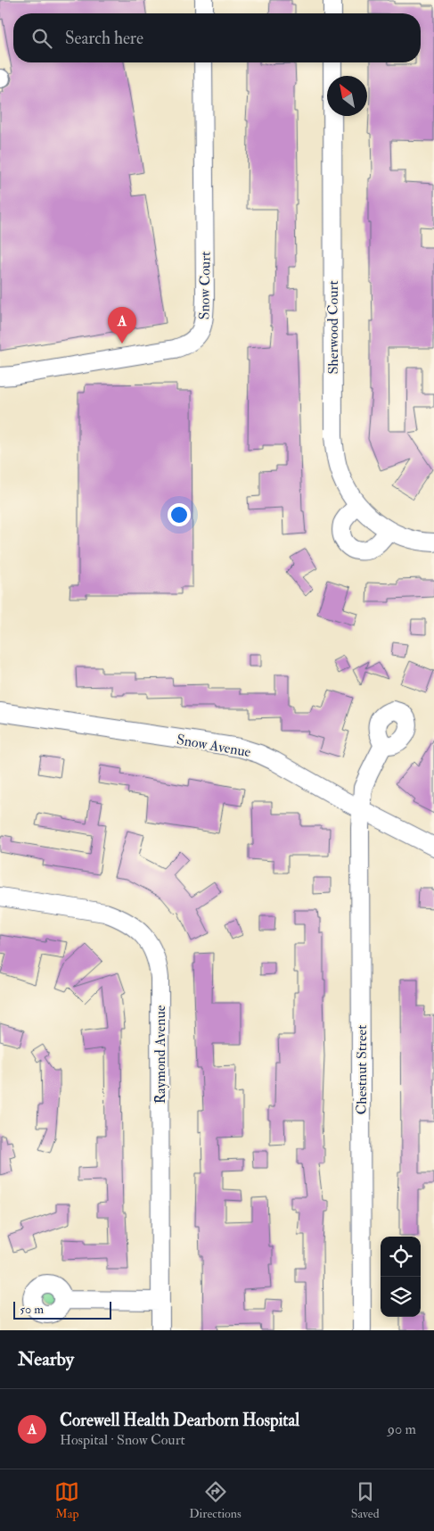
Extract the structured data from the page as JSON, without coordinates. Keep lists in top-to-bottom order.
{
  "streets": {
    "street": [
      "Snow Court",
      "Sherwood Court",
      "Snow Avenue",
      "Raymond Avenue",
      "Chestnut Street"
    ]
  },
  "crossings": [
    ["Snow Avenue", "Chestnut Street"]
  ],
  "scale_bar": "50 m",
  "north": "top left",
  "page": {
    "search": "Search here",
    "pins": "A",
    "scale": "50 m",
    "heading": "Nearby",
    "list": [
      {
        "mark": "A",
        "name": "Corewell Health Dearborn Hospital",
        "note": "Hospital · Snow Court",
        "value": "90 m"
      }
    ],
    "nav": ["Map", "Directions", "Saved"]
  }
}
